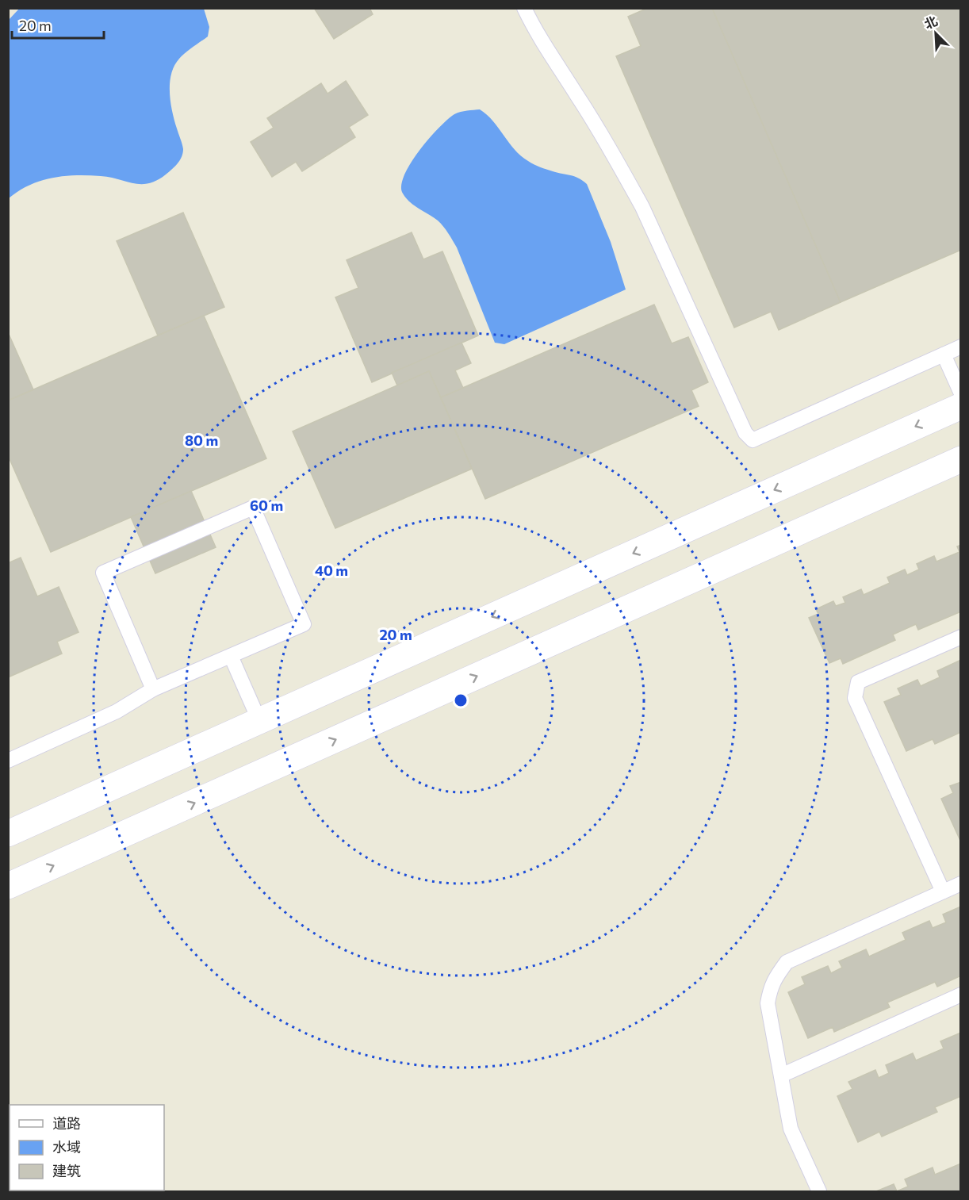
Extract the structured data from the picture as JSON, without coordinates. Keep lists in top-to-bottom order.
{
  "legend": ["道路", "水域", "建筑"],
  "scale_bar": "20 m",
  "north": "top left",
  "rings": [
    "80 m",
    "60 m",
    "40 m",
    "20 m"
  ]
}
